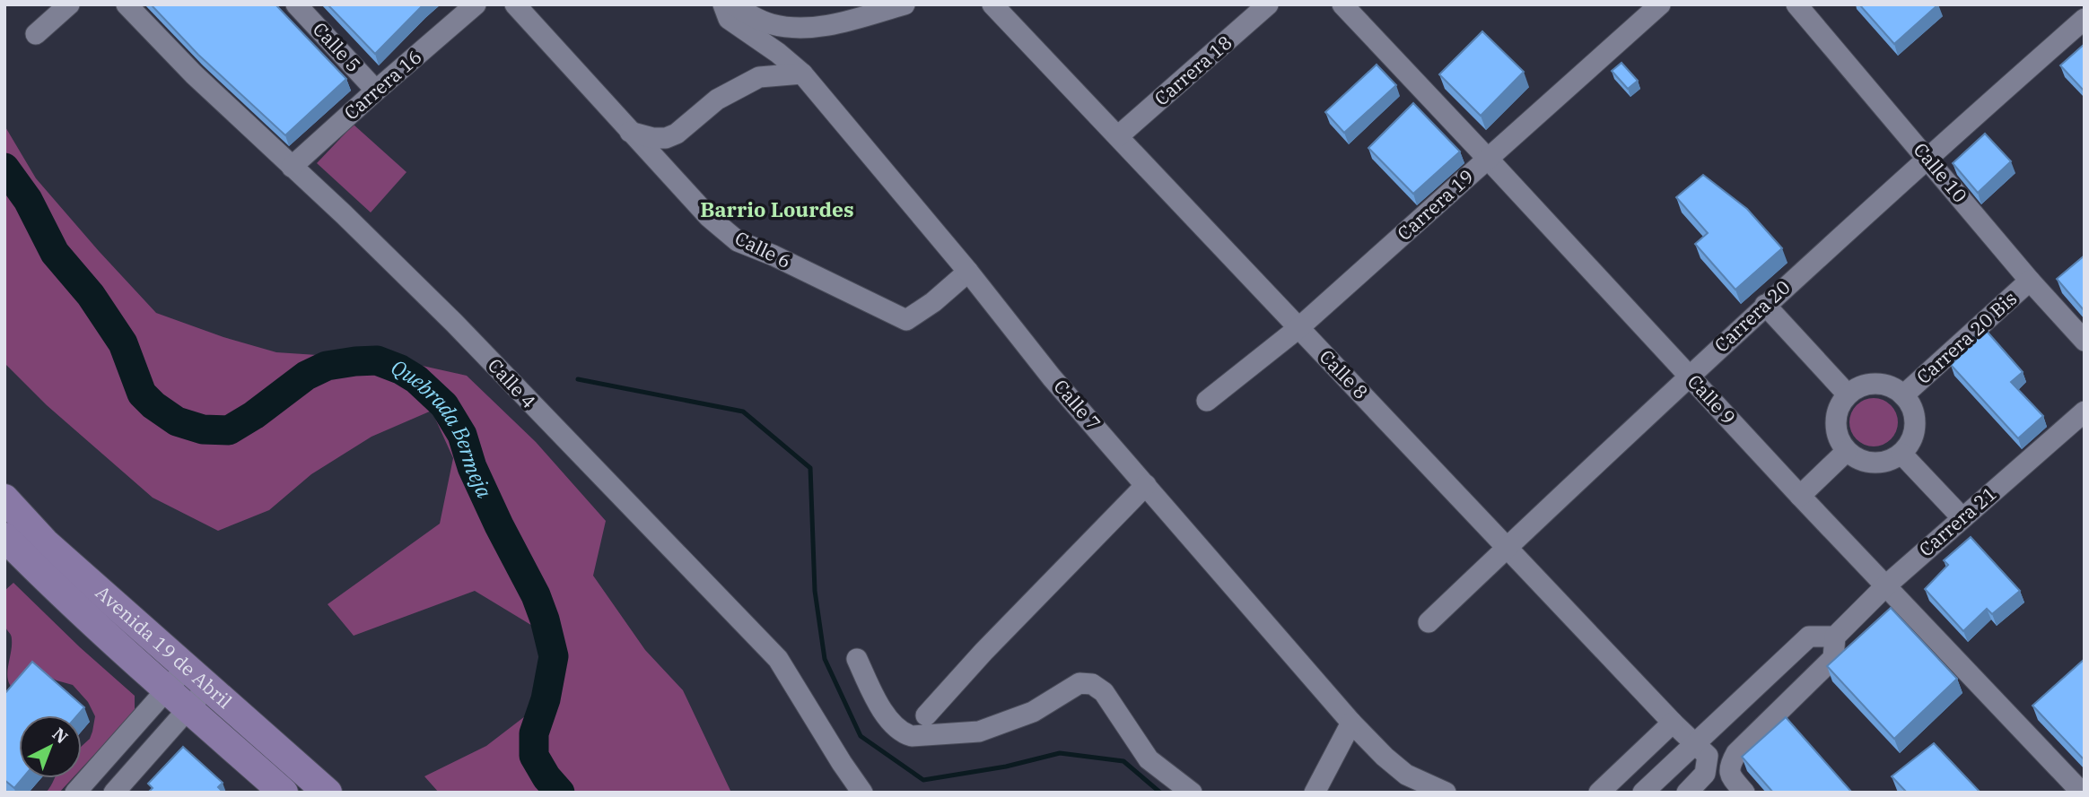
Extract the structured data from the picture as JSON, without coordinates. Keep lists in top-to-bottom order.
{
  "streets": {
    "street": [
      "Calle 5",
      "Carrera 18",
      "Carrera 16",
      "Calle 10",
      "Carrera 19",
      "Calle 6",
      "Carrera 20",
      "Carrera 20 Bis",
      "Calle 8",
      "Calle 4",
      "Calle 9",
      "Calle 7",
      "Carrera 21",
      "Avenida 19 de Abril"
    ]
  },
  "crossings": [
    ["Calle 5", "Carrera 16"],
    ["Carrera 18", "Calle 8"],
    ["Carrera 16", "Calle 4"],
    ["Calle 10", "Carrera 20"],
    ["Calle 10", "Carrera 20 Bis"],
    ["Carrera 19", "Calle 8"],
    ["Carrera 19", "Calle 9"],
    ["Calle 6", "Calle 7"],
    ["Carrera 20", "Calle 8"],
    ["Carrera 20", "Calle 9"],
    ["Calle 9", "Carrera 21"]
  ],
  "districts": ["Barrio Lourdes"],
  "water": ["Quebrada Bermeja"],
  "north": "top right"
}
